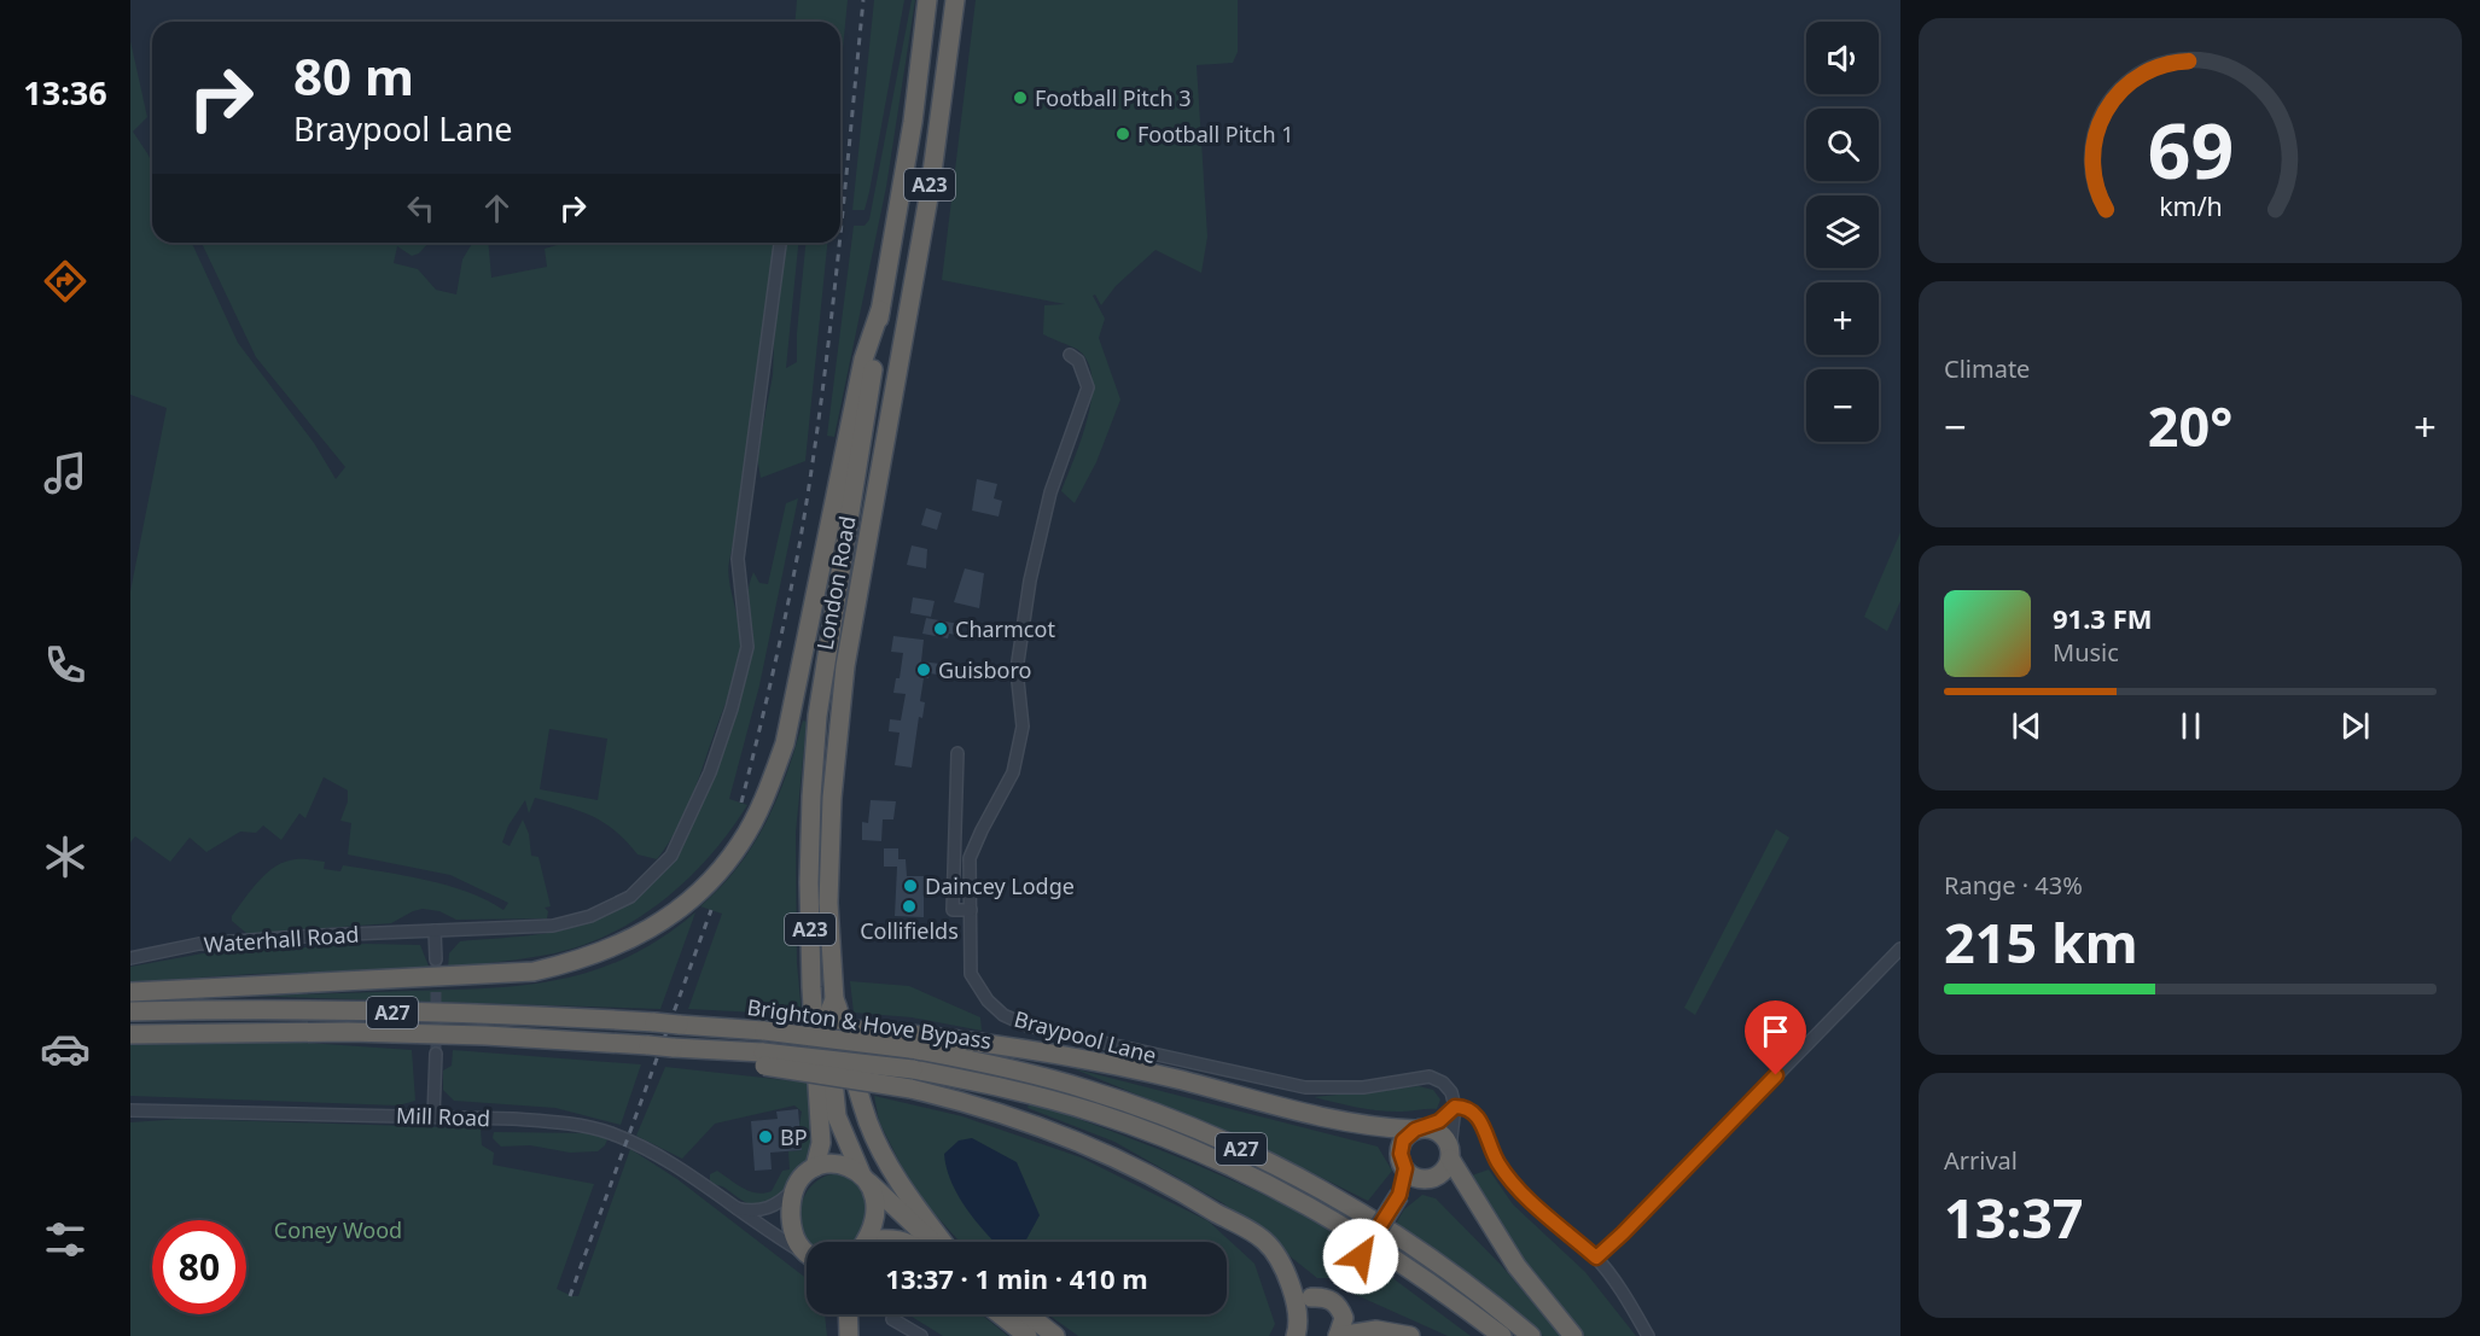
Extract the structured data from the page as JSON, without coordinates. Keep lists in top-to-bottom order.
{
  "streets": {
    "highway": [
      "A23",
      "London Road",
      "A27",
      "Brighton & Hove Bypass"
    ],
    "street": ["Waterhall Road", "Braypool Lane", "Mill Road"]
  },
  "crossings": [
    ["A27", "Brighton & Hove Bypass"]
  ],
  "parks": ["Coney Wood"],
  "places": [
    "Football Pitch 3",
    "Football Pitch 1",
    "Charmcot",
    "Guisboro",
    "Daincey Lodge",
    "Collifields",
    "BP"
  ],
  "page": {
    "tabs": "13:36",
    "map_buttons": ["+", "−"],
    "turn": ["80 m", "Braypool Lane"],
    "tile": [
      "Climate",
      ["Range · 43%", "215 km"],
      ["Arrival", "13:37"]
    ],
    "heat": ["−", "20°", "+"],
    "song": ["91.3 FM", "Music"],
    "limit": "80",
    "trip": "13:37 · 1 min · 410 m",
    "gauge": ["69", "km/h"]
  }
}
